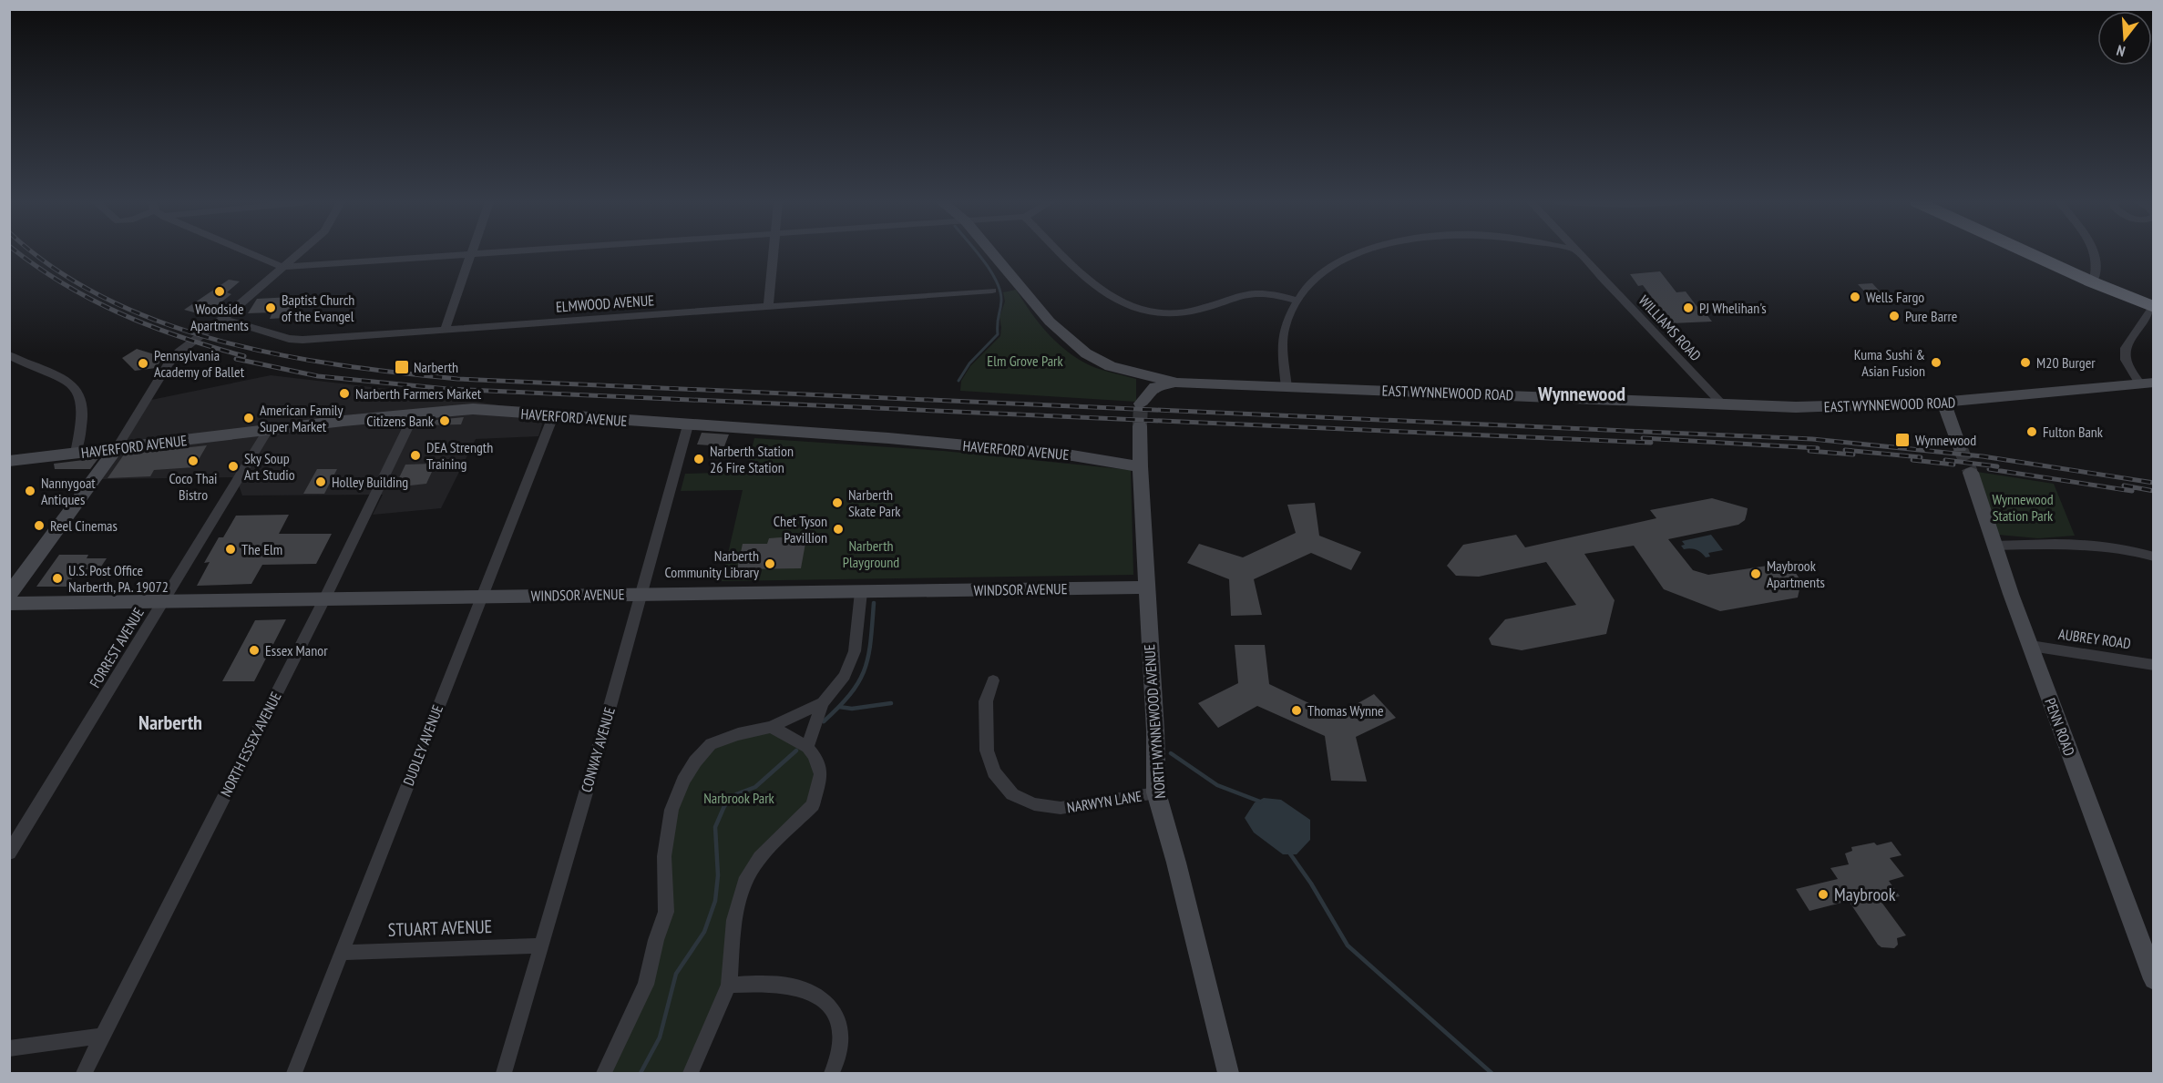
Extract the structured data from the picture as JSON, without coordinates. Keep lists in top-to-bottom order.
{
  "streets": {
    "street": [
      "ELMWOOD AVENUE",
      "WILLIAMS ROAD",
      "EAST WYNNEWOOD ROAD",
      "HAVERFORD AVENUE",
      "WINDSOR AVENUE",
      "AUBREY ROAD",
      "FORREST AVENUE",
      "NORTH WYNNEWOOD AVENUE",
      "PENN ROAD",
      "NORTH ESSEX AVENUE",
      "DUDLEY AVENUE",
      "CONWAY AVENUE",
      "NARWYN LANE",
      "STUART AVENUE"
    ]
  },
  "crossings": [
    ["WILLIAMS ROAD", "EAST WYNNEWOOD ROAD"],
    ["HAVERFORD AVENUE", "FORREST AVENUE"],
    ["HAVERFORD AVENUE", "NORTH WYNNEWOOD AVENUE"],
    ["HAVERFORD AVENUE", "NORTH ESSEX AVENUE"],
    ["HAVERFORD AVENUE", "DUDLEY AVENUE"],
    ["HAVERFORD AVENUE", "CONWAY AVENUE"],
    ["WINDSOR AVENUE", "FORREST AVENUE"],
    ["WINDSOR AVENUE", "NORTH WYNNEWOOD AVENUE"],
    ["WINDSOR AVENUE", "NORTH ESSEX AVENUE"],
    ["WINDSOR AVENUE", "DUDLEY AVENUE"],
    ["WINDSOR AVENUE", "CONWAY AVENUE"],
    ["AUBREY ROAD", "PENN ROAD"],
    ["NORTH WYNNEWOOD AVENUE", "NARWYN LANE"],
    ["DUDLEY AVENUE", "STUART AVENUE"],
    ["CONWAY AVENUE", "STUART AVENUE"]
  ],
  "districts": ["Wynnewood", "Narberth"],
  "parks": [
    "Elm Grove Park",
    "Wynnewood Station Park",
    "Narberth Playground",
    "Narbrook Park"
  ],
  "places": {
    "other": [
      "Woodside Apartments",
      "Wells Fargo",
      "Baptist Church of the Evangel",
      "PJ Whelihan's",
      "Pure Barre",
      "Kuma Sushi & Asian Fusion",
      "M20 Burger",
      "Pennsylvania Academy of Ballet",
      "Narberth Farmers Market",
      "American Family Super Market",
      "Citizens Bank",
      "Fulton Bank",
      "DEA Strength Training",
      "Narberth Station 26 Fire Station",
      "Coco Thai Bistro",
      "Sky Soup Art Studio",
      "Holley Building",
      "Nannygoat Antiques",
      "Narberth Skate Park",
      "Reel Cinemas",
      "Chet Tyson Pavillion",
      "The Elm",
      "Narberth Community Library",
      "Maybrook Apartments",
      "U.S. Post Office Narberth, PA. 19072",
      "Essex Manor",
      "Thomas Wynne",
      "Maybrook"
    ],
    "transit": ["Narberth", "Wynnewood"]
  },
  "north": "bottom"
}
